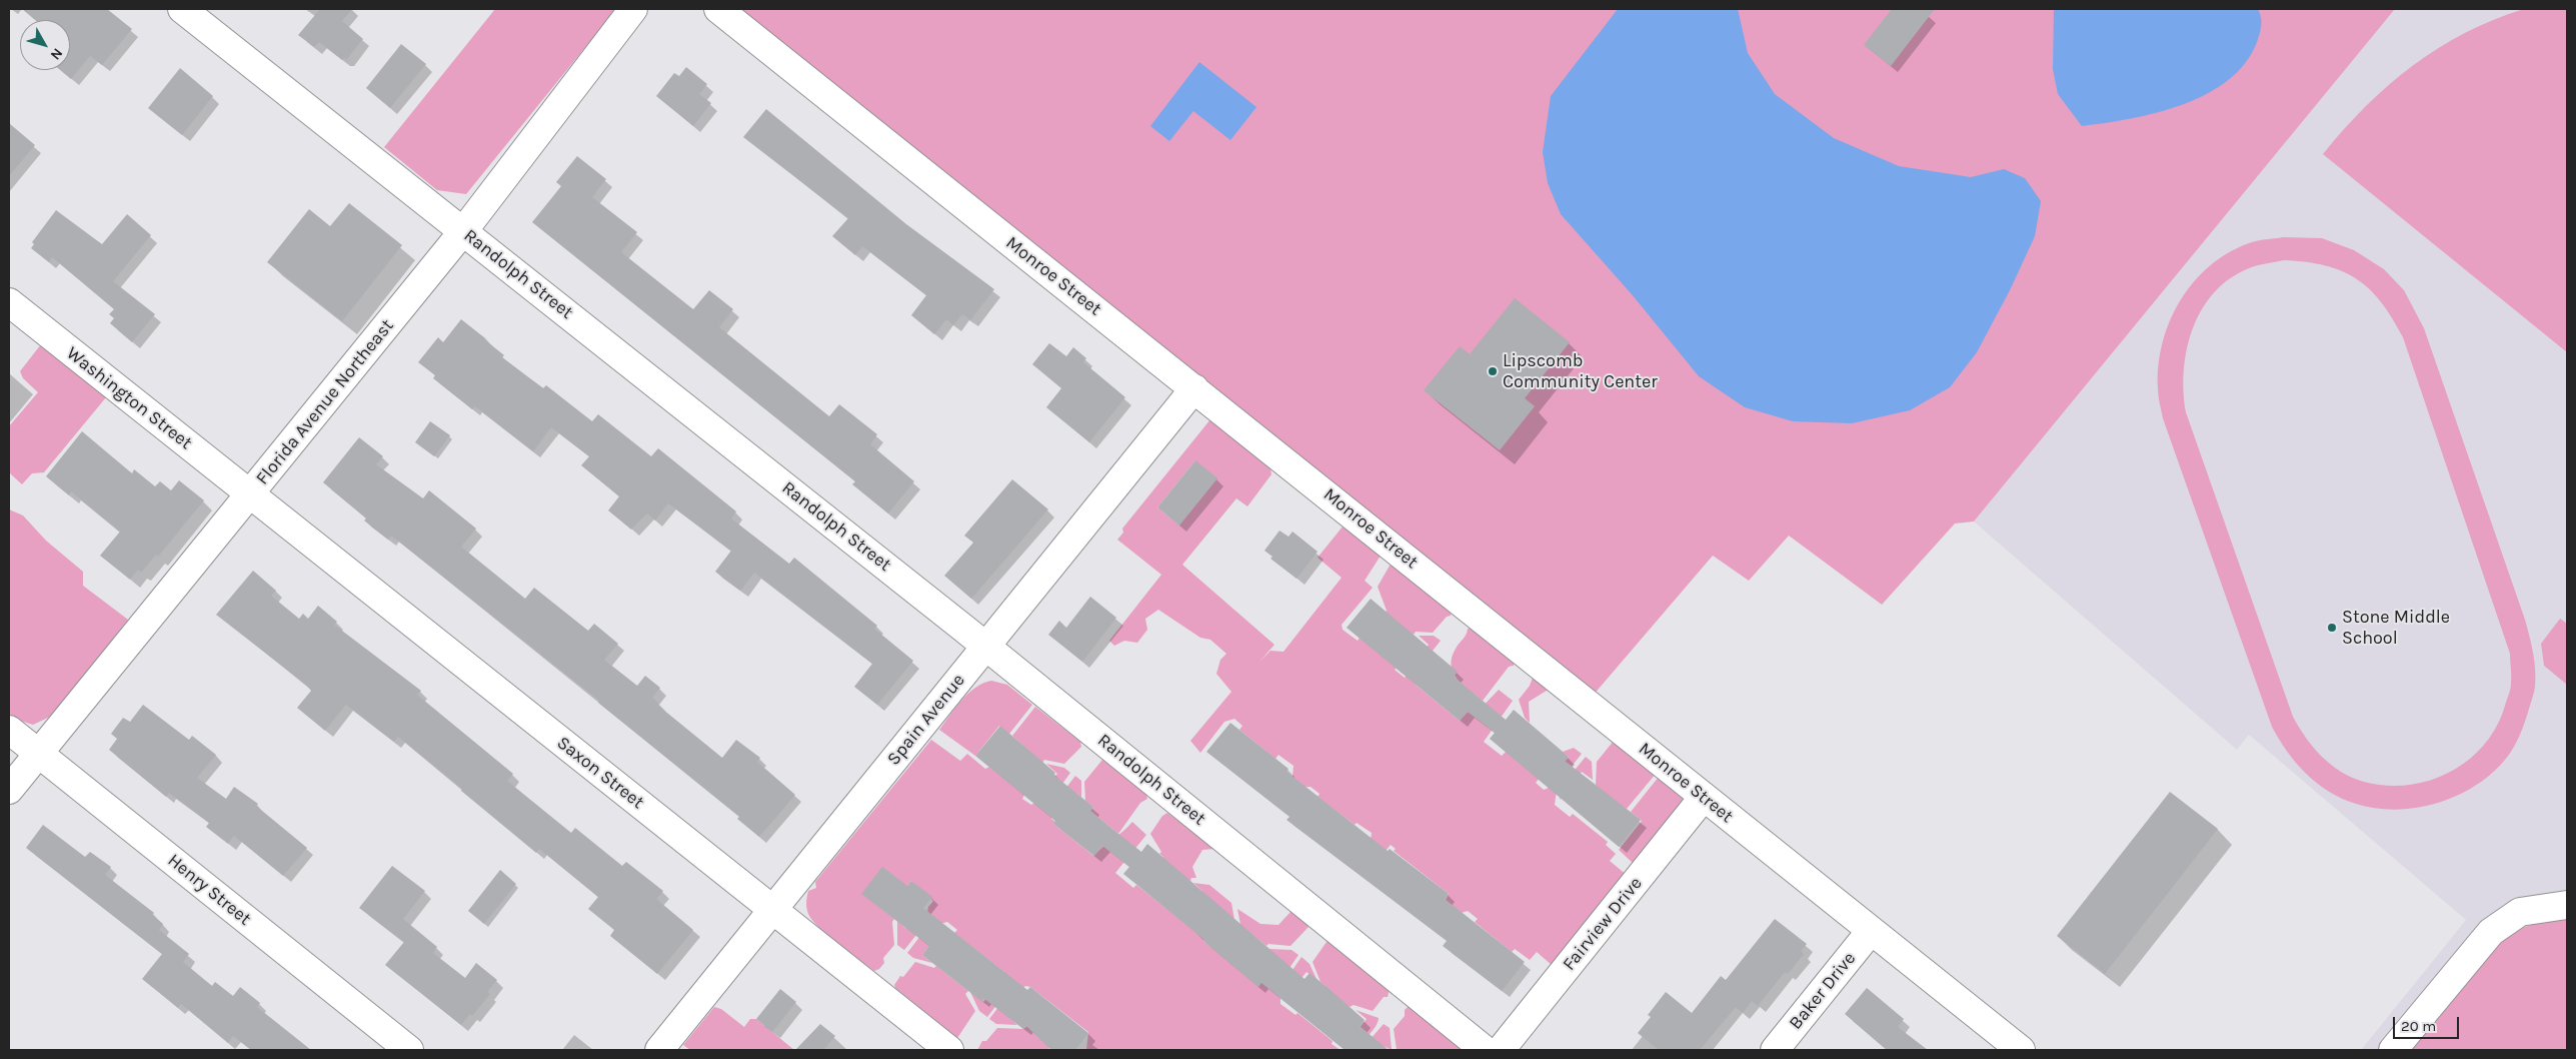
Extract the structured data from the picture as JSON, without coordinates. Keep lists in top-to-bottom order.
{
  "streets": {
    "street": [
      "Randolph Street",
      "Monroe Street",
      "Washington Street",
      "Florida Avenue Northeast",
      "Spain Avenue",
      "Saxon Street",
      "Henry Street",
      "Fairview Drive",
      "Baker Drive"
    ]
  },
  "crossings": [
    ["Randolph Street", "Florida Avenue Northeast"],
    ["Randolph Street", "Spain Avenue"],
    ["Monroe Street", "Spain Avenue"],
    ["Monroe Street", "Fairview Drive"],
    ["Monroe Street", "Baker Drive"],
    ["Washington Street", "Florida Avenue Northeast"],
    ["Washington Street", "Saxon Street"],
    ["Florida Avenue Northeast", "Saxon Street"],
    ["Florida Avenue Northeast", "Henry Street"],
    ["Spain Avenue", "Saxon Street"]
  ],
  "places": ["Lipscomb Community Center", "Stone Middle School"],
  "scale_bar": "20 m",
  "north": "bottom right"
}
